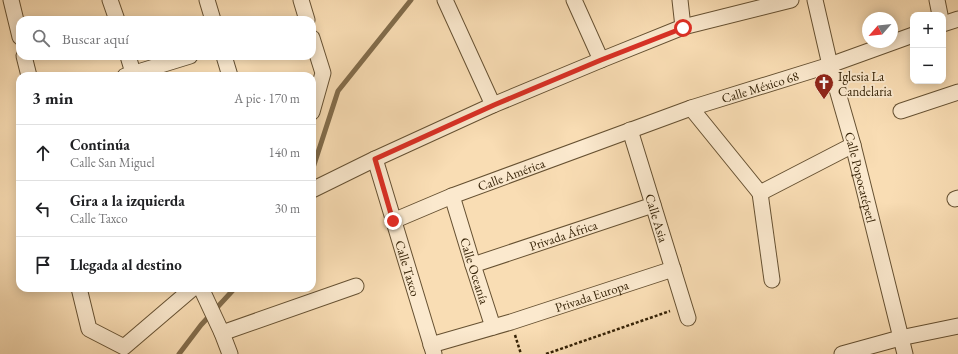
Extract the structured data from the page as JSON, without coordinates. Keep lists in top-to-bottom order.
{
  "streets": {
    "street": [
      "Calle México 68",
      "Calle América",
      "Calle Popocatépetl",
      "Calle Asia",
      "Privada África",
      "Calle Taxco",
      "Calle Oceanía",
      "Privada Europa"
    ]
  },
  "crossings": [
    ["Calle México 68", "Calle América"],
    ["Calle México 68", "Calle Popocatépetl"],
    ["Calle México 68", "Calle Asia"],
    ["Calle América", "Calle Asia"],
    ["Calle América", "Calle Taxco"],
    ["Calle América", "Calle Oceanía"],
    ["Calle Asia", "Privada África"],
    ["Calle Asia", "Privada Europa"],
    ["Privada África", "Calle Oceanía"],
    ["Calle Oceanía", "Privada Europa"]
  ],
  "places": {
    "church": ["Iglesia La Candelaria"]
  },
  "north": "bottom left",
  "page": {
    "map_buttons": ["+", "−"],
    "search": "Buscar aquí",
    "heading": ["3 min", "A pie · 170 m"],
    "list": [
      ["Continúa", "Calle San Miguel", "140 m"],
      ["Gira a la izquierda", "Calle Taxco", "30 m"],
      "Llegada al destino"
    ]
  }
}
